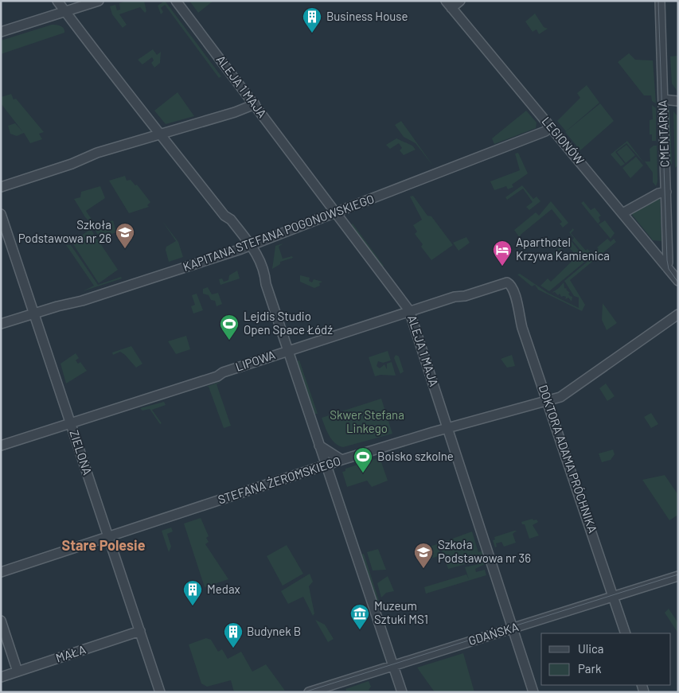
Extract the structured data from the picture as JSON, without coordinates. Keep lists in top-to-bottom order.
{
  "streets": {
    "street": [
      "ALEJA 1 MAJA",
      "CMENTARNA",
      "LEGIONÓW",
      "KAPITANA STEFANA POGONOWSKIEGO",
      "LIPOWA",
      "ZIELONA",
      "DOKTORA ADAMA PRÓCHNIKA",
      "STEFANA ŻEROMSKIEGO",
      "GDAŃSKA",
      "MAŁA"
    ]
  },
  "crossings": [
    ["ALEJA 1 MAJA", "KAPITANA STEFANA POGONOWSKIEGO"],
    ["ALEJA 1 MAJA", "LIPOWA"],
    ["ALEJA 1 MAJA", "STEFANA ŻEROMSKIEGO"],
    ["ALEJA 1 MAJA", "GDAŃSKA"],
    ["CMENTARNA", "LEGIONÓW"],
    ["LEGIONÓW", "KAPITANA STEFANA POGONOWSKIEGO"],
    ["KAPITANA STEFANA POGONOWSKIEGO", "ZIELONA"],
    ["LIPOWA", "ZIELONA"],
    ["LIPOWA", "DOKTORA ADAMA PRÓCHNIKA"],
    ["ZIELONA", "STEFANA ŻEROMSKIEGO"],
    ["ZIELONA", "MAŁA"],
    ["DOKTORA ADAMA PRÓCHNIKA", "STEFANA ŻEROMSKIEGO"],
    ["DOKTORA ADAMA PRÓCHNIKA", "GDAŃSKA"]
  ],
  "districts": ["Stare Polesie"],
  "parks": ["Skwer Stefana Linkego"],
  "places": {
    "building": ["Business House", "Medax", "Budynek B"],
    "school or university": ["Szkoła Podstawowa nr 26", "Szkoła Podstawowa nr 36"],
    "hotel": ["Aparthotel Krzywa Kamienica"],
    "sports": ["Lejdis Studio Open Space Łódź", "Boisko szkolne"],
    "museum": ["Muzeum Sztuki MS1"]
  },
  "legend": ["Ulica", "Park"]
}
